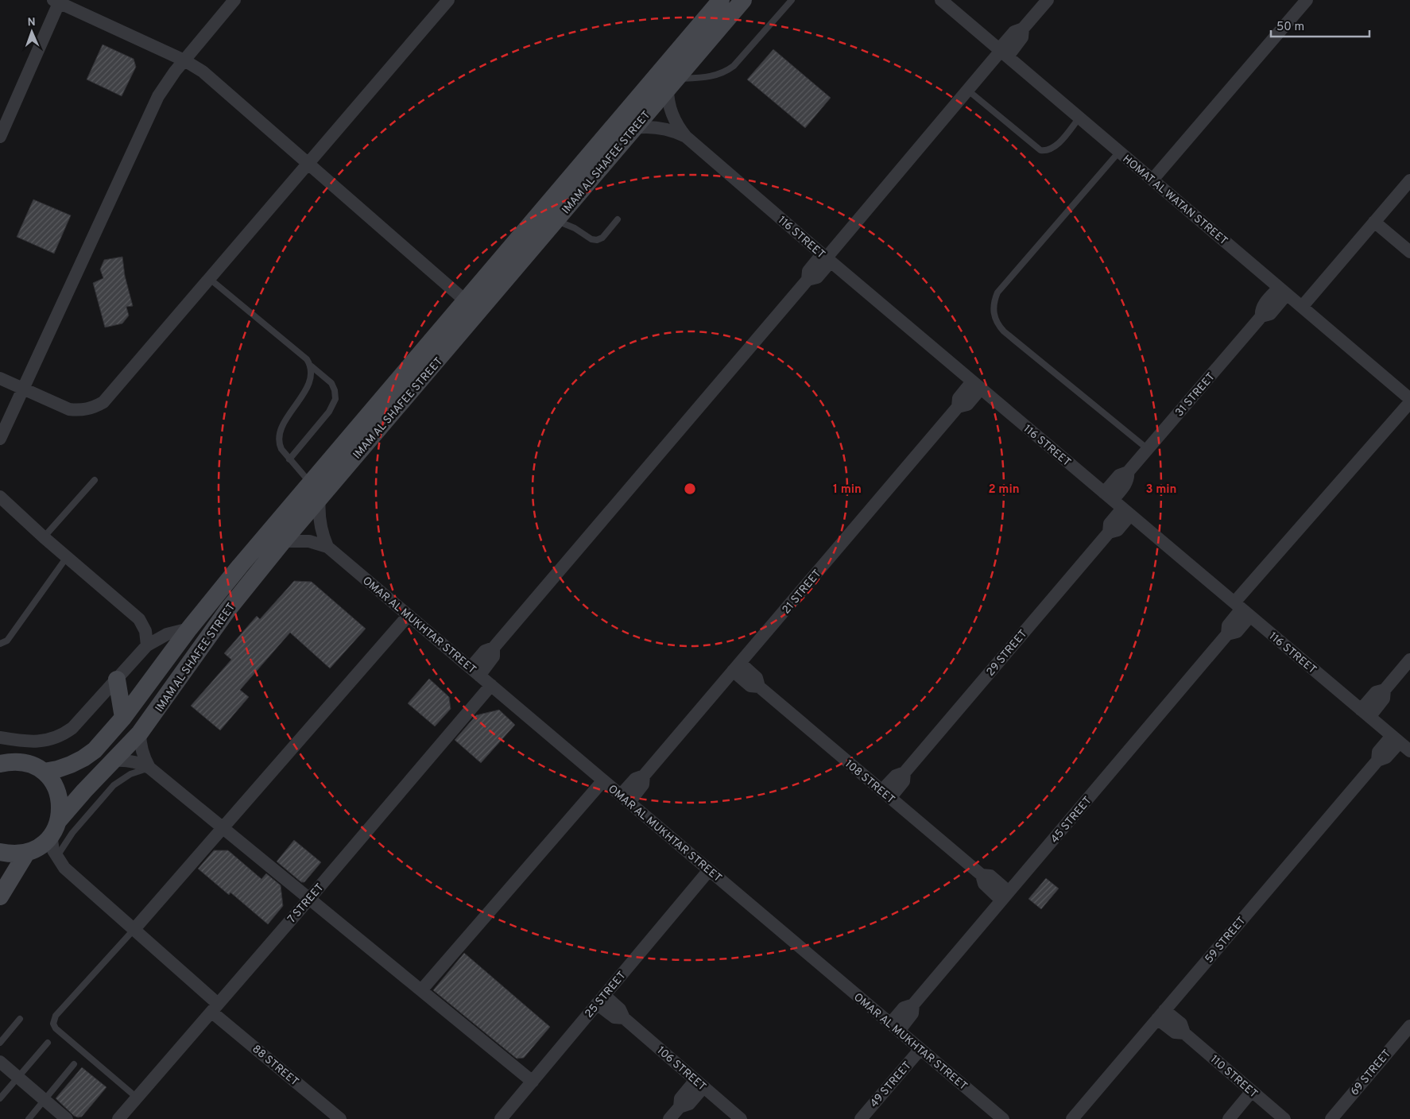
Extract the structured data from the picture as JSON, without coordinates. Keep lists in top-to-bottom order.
{
  "streets": {
    "street": [
      "IMAM AL SHAFEE STREET",
      "HOMAT AL WATAN STREET",
      "116 STREET",
      "31 STREET",
      "21 STREET",
      "OMAR AL MUKHTAR STREET",
      "29 STREET",
      "108 STREET",
      "45 STREET",
      "7 STREET",
      "59 STREET",
      "25 STREET",
      "88 STREET",
      "106 STREET",
      "69 STREET",
      "110 STREET",
      "49 STREET"
    ]
  },
  "crossings": [
    ["IMAM AL SHAFEE STREET", "116 STREET"],
    ["IMAM AL SHAFEE STREET", "OMAR AL MUKHTAR STREET"],
    ["HOMAT AL WATAN STREET", "31 STREET"],
    ["HOMAT AL WATAN STREET", "45 STREET"],
    ["116 STREET", "31 STREET"],
    ["116 STREET", "21 STREET"],
    ["116 STREET", "29 STREET"],
    ["116 STREET", "45 STREET"],
    ["116 STREET", "59 STREET"],
    ["31 STREET", "29 STREET"],
    ["21 STREET", "OMAR AL MUKHTAR STREET"],
    ["21 STREET", "108 STREET"],
    ["OMAR AL MUKHTAR STREET", "45 STREET"],
    ["OMAR AL MUKHTAR STREET", "7 STREET"],
    ["OMAR AL MUKHTAR STREET", "25 STREET"],
    ["OMAR AL MUKHTAR STREET", "49 STREET"],
    ["29 STREET", "108 STREET"],
    ["108 STREET", "45 STREET"],
    ["7 STREET", "88 STREET"],
    ["59 STREET", "110 STREET"],
    ["25 STREET", "106 STREET"]
  ],
  "scale_bar": "50 m",
  "north": "top",
  "rings": ["1 min", "2 min", "3 min"]
}
